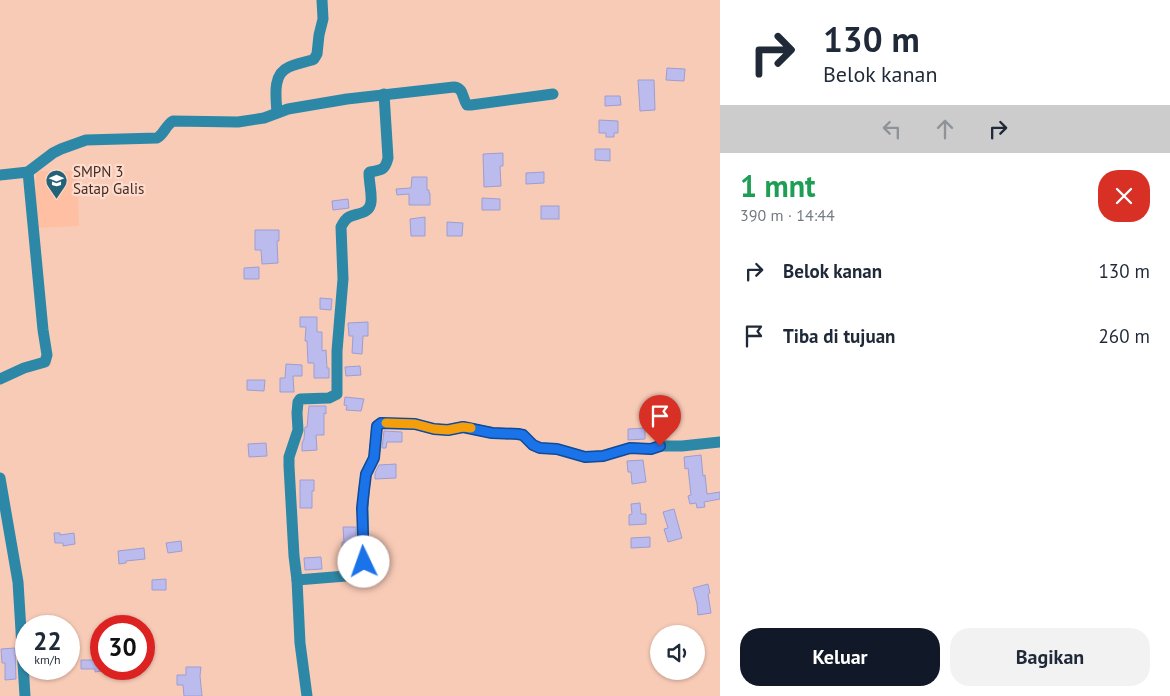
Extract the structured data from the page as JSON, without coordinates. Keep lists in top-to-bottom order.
{
  "places": {
    "school or university": ["SMPN 3 Satap Galis"]
  },
  "page": {
    "turn": ["130 m", "Belok kanan"],
    "heading": ["1 mnt", "390 m · 14:44"],
    "list": [
      {
        "name": "Belok kanan",
        "value": "130 m"
      },
      {
        "name": "Tiba di tujuan",
        "value": "260 m"
      }
    ],
    "speed": "22 km/h",
    "limit": "30",
    "buttons": ["Keluar", "Bagikan"]
  }
}
